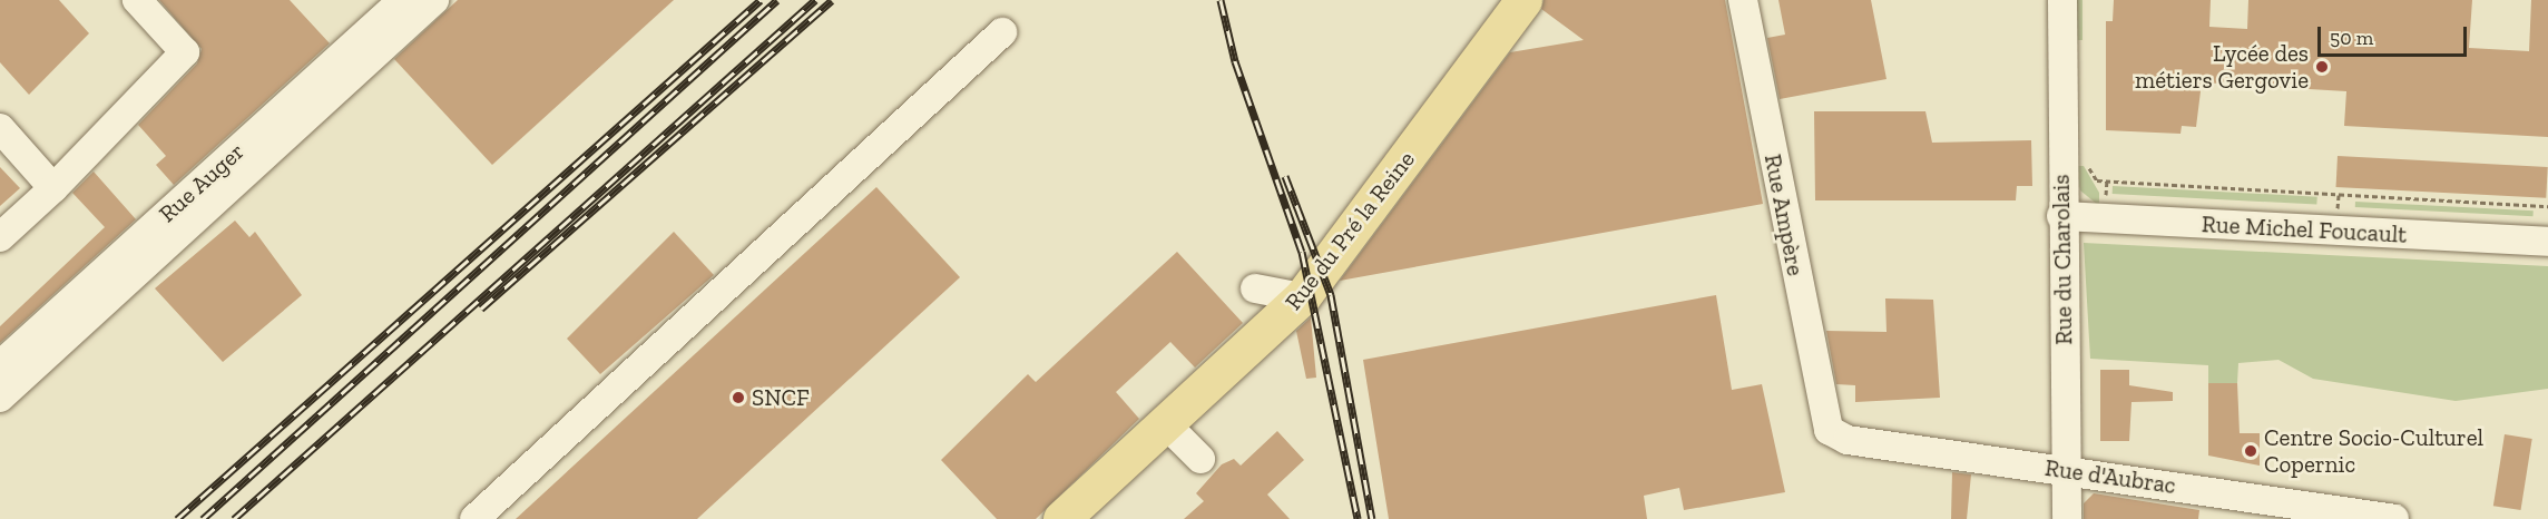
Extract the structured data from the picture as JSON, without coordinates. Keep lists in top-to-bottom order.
{
  "streets": {
    "main road": ["Rue du Pré la Reine"],
    "street": [
      "Rue Auger",
      "Rue Ampère",
      "Rue Michel Foucault",
      "Rue du Charolais",
      "Rue d'Aubrac"
    ]
  },
  "crossings": [
    ["Rue Ampère", "Rue d'Aubrac"],
    ["Rue Michel Foucault", "Rue du Charolais"],
    ["Rue du Charolais", "Rue d'Aubrac"]
  ],
  "places": ["Lycée des métiers Gergovie", "SNCF", "Centre Socio-Culturel Copernic"],
  "scale_bar": "50 m"
}
